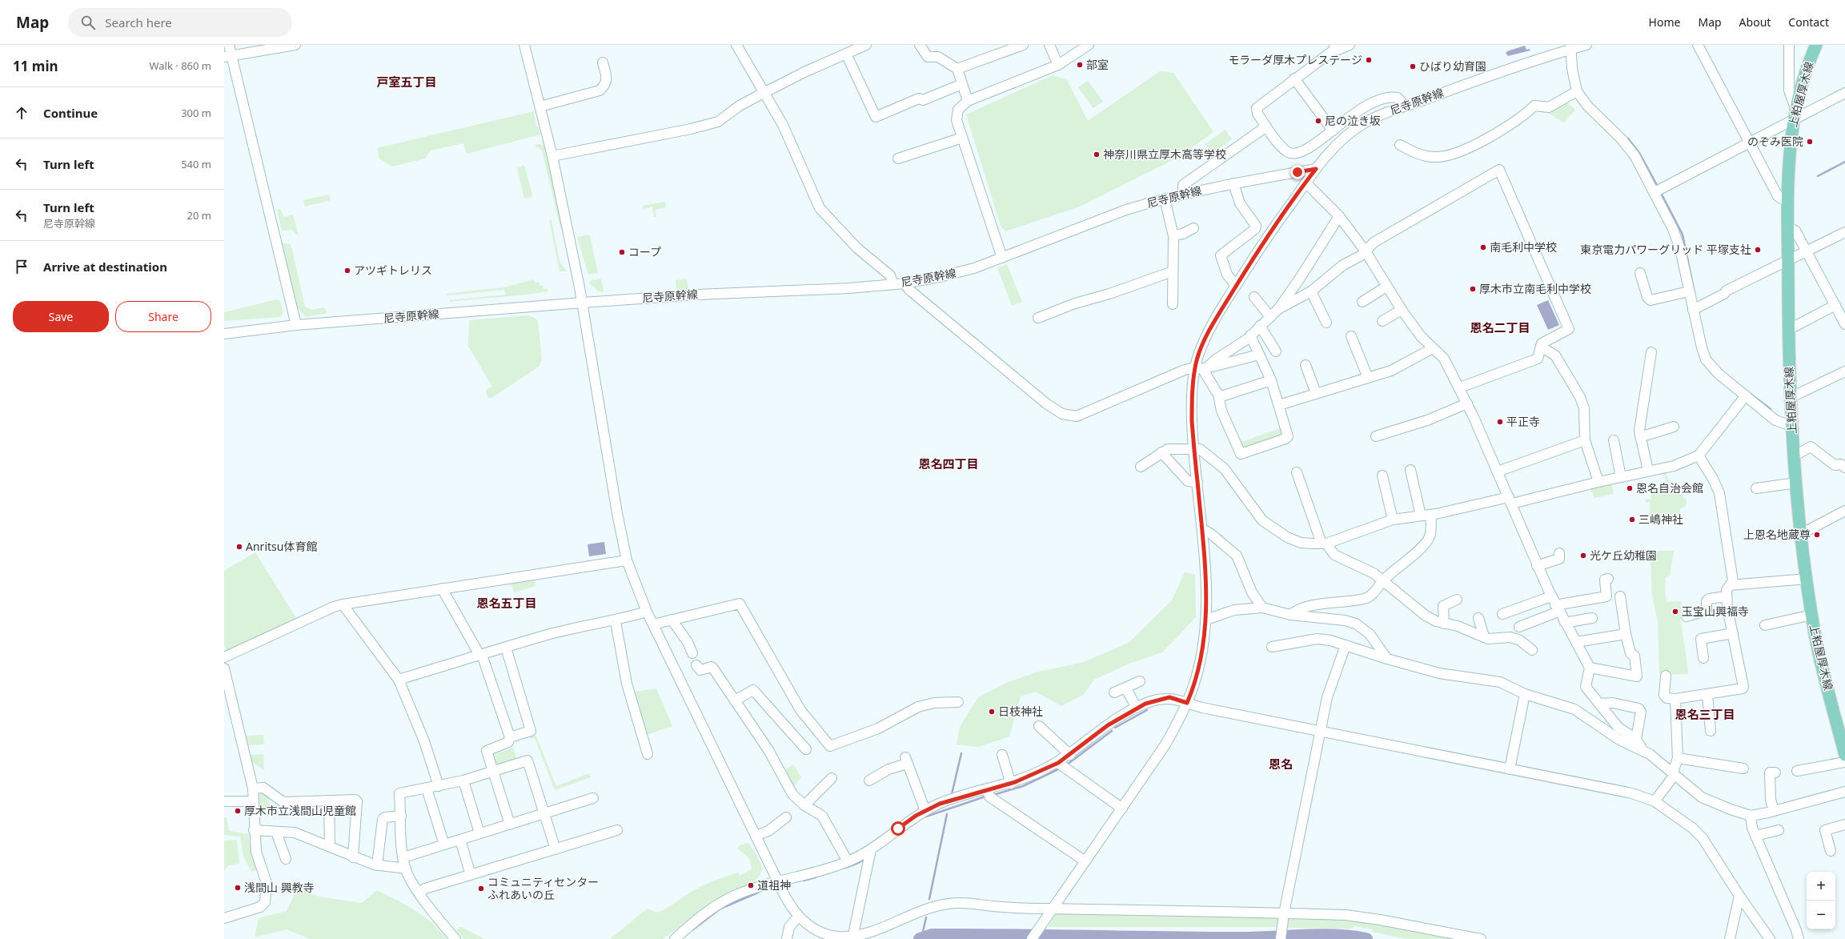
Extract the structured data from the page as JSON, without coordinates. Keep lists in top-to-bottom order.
{
  "streets": {
    "main road": ["上粕屋厚木線"],
    "street": ["尼寺原幹線"]
  },
  "districts": [
    "戸室五丁目",
    "恩名二丁目",
    "恩名四丁目",
    "恩名五丁目",
    "恩名三丁目",
    "恩名"
  ],
  "places": [
    "モラーダ厚木プレステージ",
    "部室",
    "ひばり幼育園",
    "尼の泣き坂",
    "のぞみ医院",
    "神奈川県立厚木高等学校",
    "南毛利中学校",
    "東京電力パワーグリッド 平塚支社",
    "コープ",
    "アツギトレリス",
    "厚木市立南毛利中学校",
    "平正寺",
    "恩名自治会館",
    "三嶋神社",
    "上恩名地蔵尊",
    "Anritsu体育館",
    "光ケ丘幼稚園",
    "玉宝山興福寺",
    "日枝神社",
    "厚木市立浅間山児童館",
    "道祖神",
    "浅間山 興教寺",
    "コミュニティセンター ふれあいの丘"
  ],
  "page": {
    "header": "Map",
    "search": "Search here",
    "nav": [
      "Home",
      "Map",
      "About",
      "Contact"
    ],
    "heading": ["11 min", "Walk · 860 m"],
    "list": [
      ["Continue", "300 m"],
      ["Turn left", "540 m"],
      ["Turn left", "尼寺原幹線", "20 m"],
      "Arrive at destination"
    ],
    "buttons": ["Save", "Share"],
    "map_buttons": ["+", "−"]
  }
}
